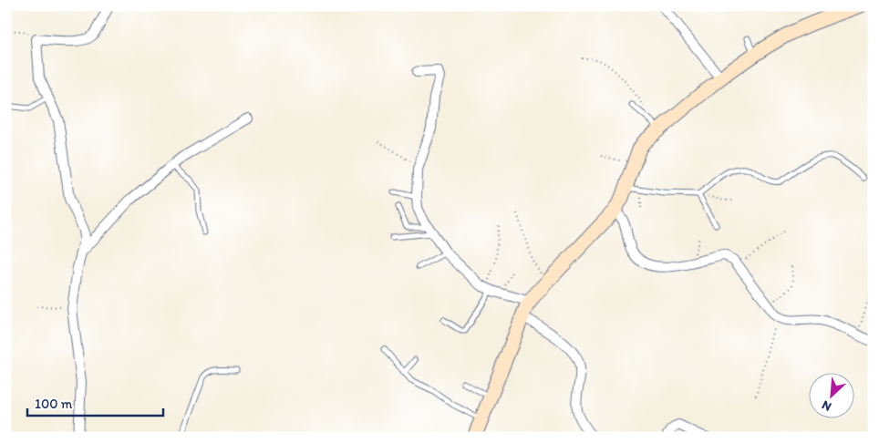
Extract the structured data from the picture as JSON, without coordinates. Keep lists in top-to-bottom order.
{
  "scale_bar": "100 m",
  "north": "bottom left"
}
